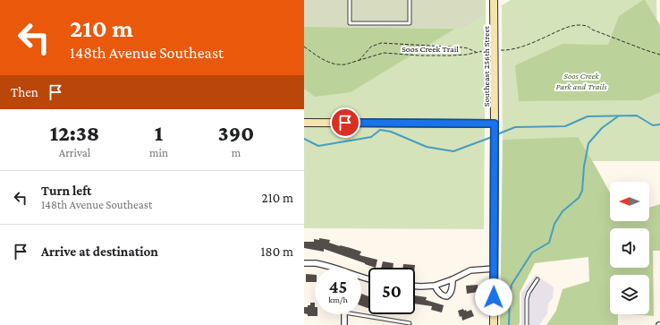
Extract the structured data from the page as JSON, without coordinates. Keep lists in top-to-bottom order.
{
  "streets": {
    "main road": ["Southeast 256th Street"],
    "path": ["Soos Creek Trail"]
  },
  "crossings": [
    ["Soos Creek Trail", "Southeast 256th Street"]
  ],
  "parks": ["Soos Creek Park and Trails"],
  "north": "left",
  "page": {
    "turn": ["210 m", "148th Avenue Southeast"],
    "then": "Then",
    "eta": [
      "12:38",
      "Arrival",
      "1",
      "min",
      "390",
      "m"
    ],
    "list": [
      {
        "name": "Turn left",
        "note": "148th Avenue Southeast",
        "value": "210 m"
      },
      {
        "name": "Arrive at destination",
        "value": "180 m"
      }
    ],
    "speed": "45 km/h",
    "limit": "50"
  }
}
